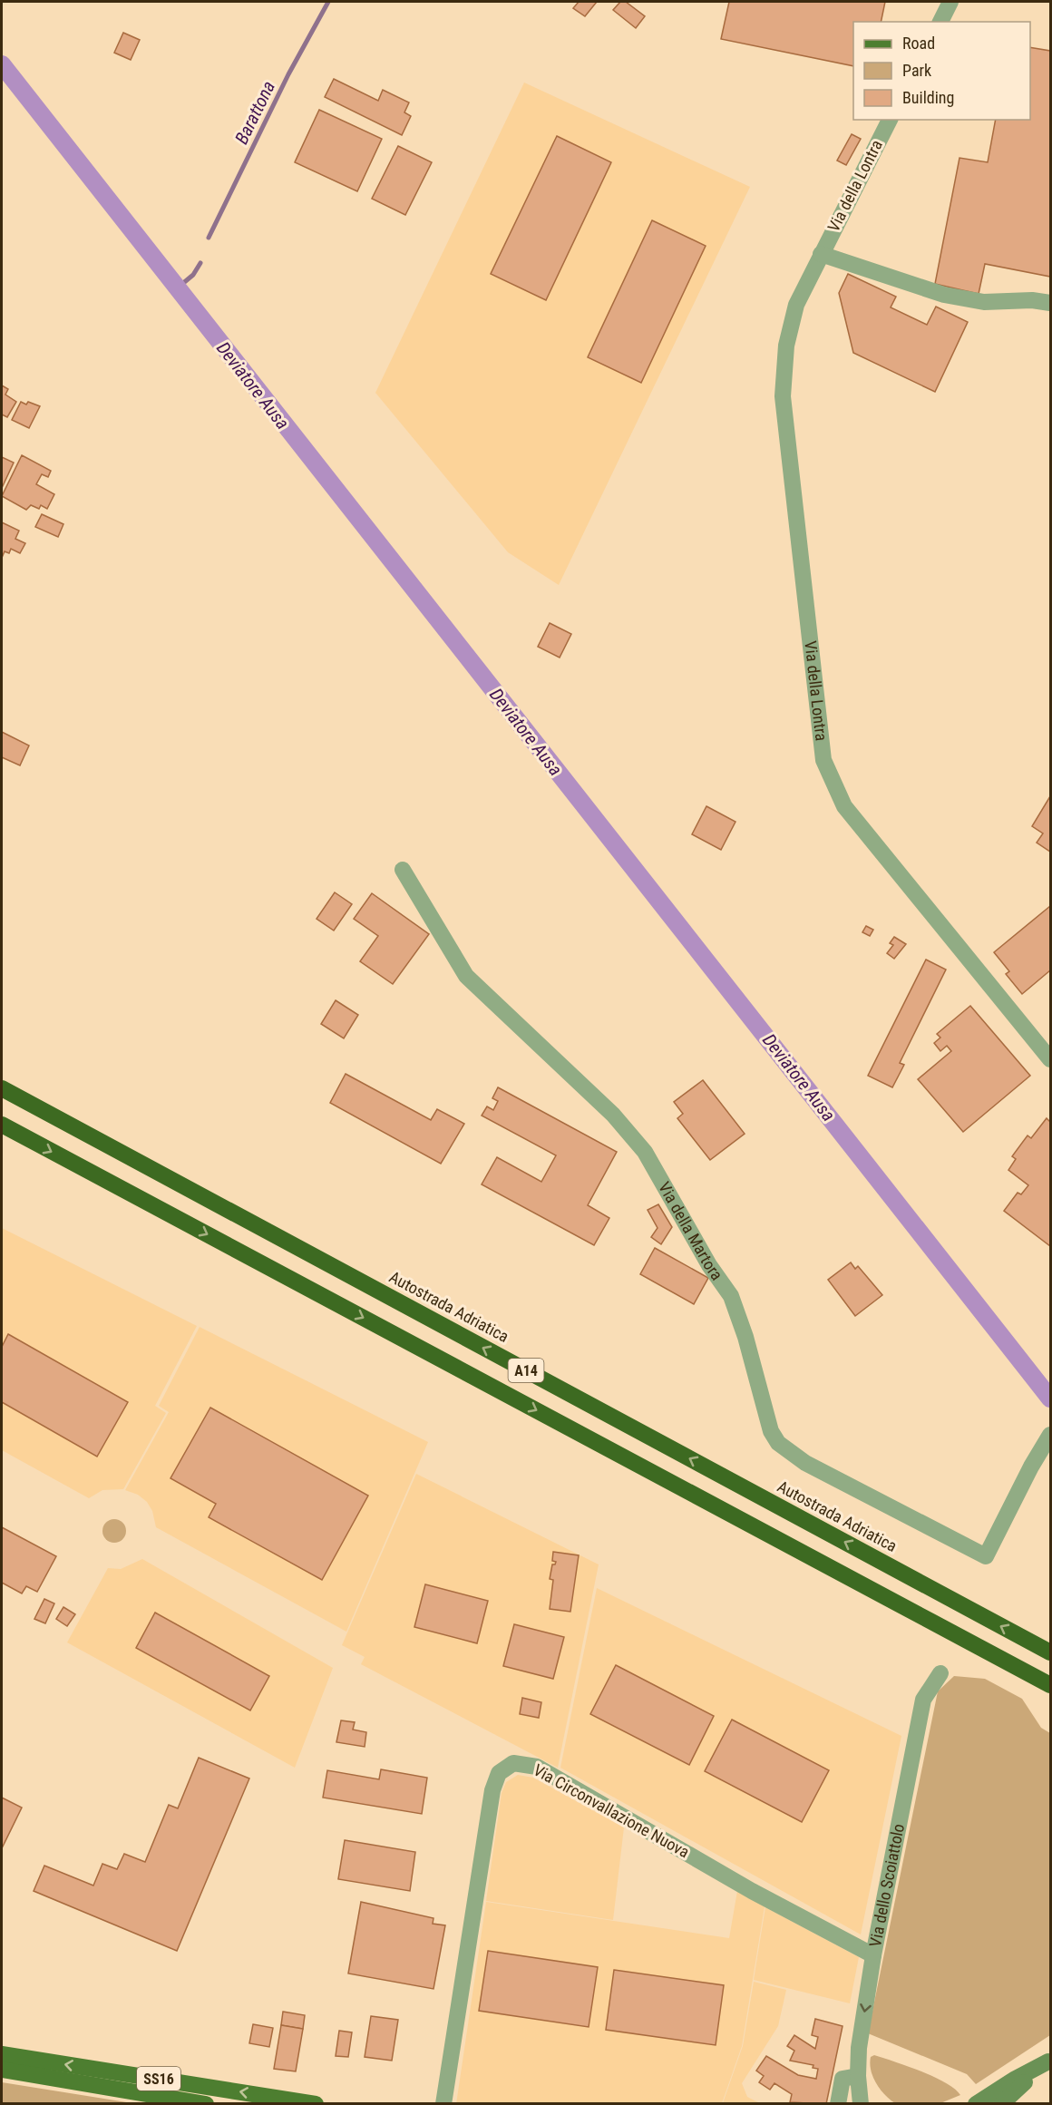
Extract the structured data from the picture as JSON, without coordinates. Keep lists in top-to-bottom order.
{
  "streets": {
    "highway": ["Autostrada Adriatica", "A14"],
    "main road": ["SS16"],
    "street": [
      "Via della Lontra",
      "Via della Martora",
      "Via Circonvallazione Nuova",
      "Via dello Scoiattolo"
    ]
  },
  "crossings": [
    ["Via Circonvallazione Nuova", "Via dello Scoiattolo"]
  ],
  "water": ["Barattona", "Deviatore Ausa"],
  "legend": ["Road", "Park", "Building"]
}
